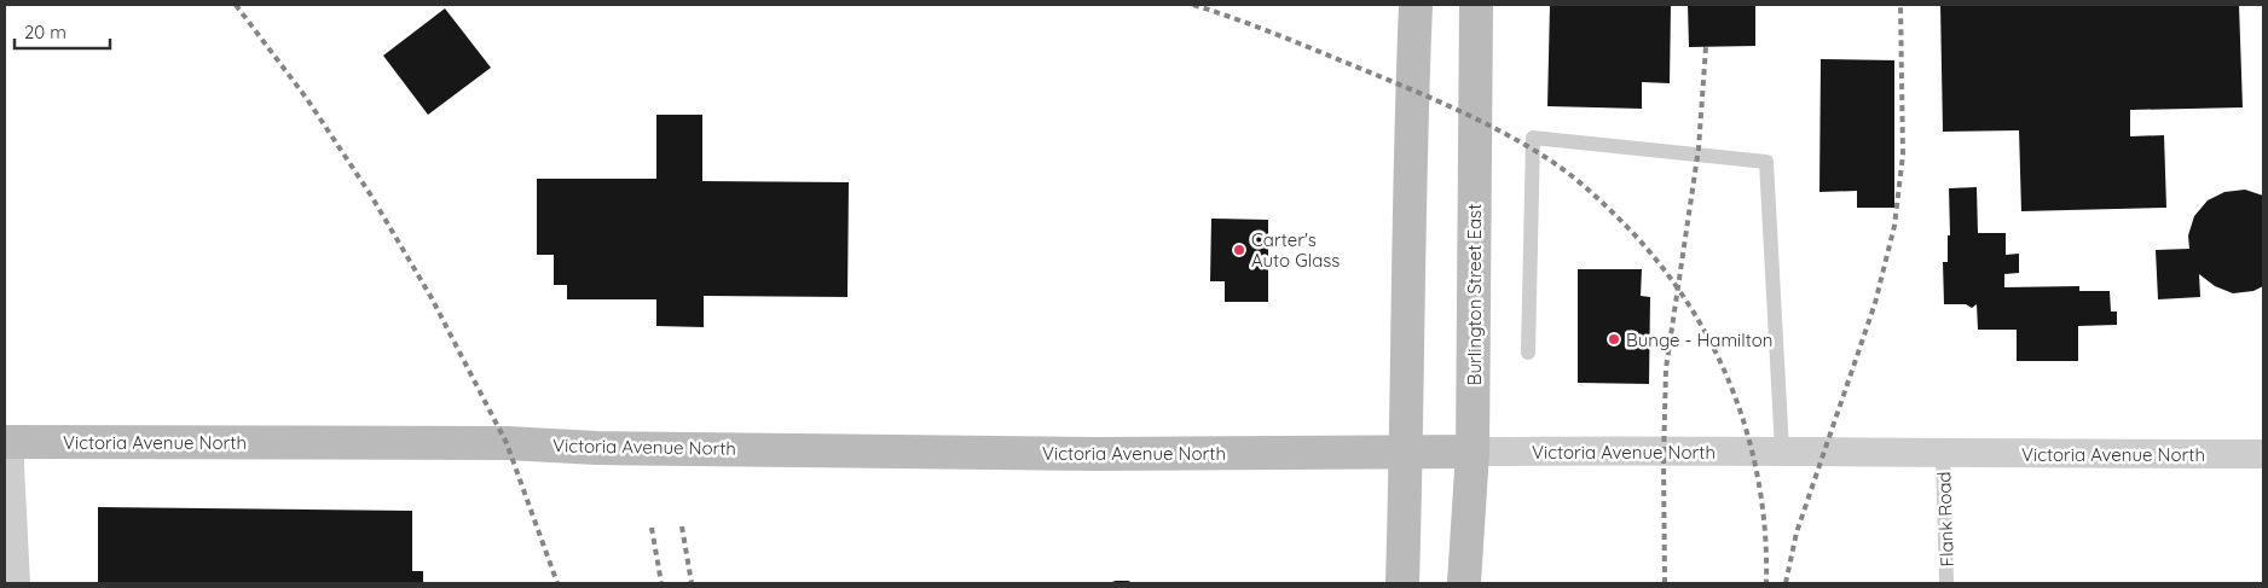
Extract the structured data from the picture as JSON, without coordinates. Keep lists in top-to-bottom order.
{
  "streets": {
    "main road": ["Burlington Street East", "Victoria Avenue North"],
    "lane": ["Flank Road"]
  },
  "crossings": [
    ["Burlington Street East", "Victoria Avenue North"],
    ["Victoria Avenue North", "Flank Road"]
  ],
  "places": ["Carter's Auto Glass", "Bunge - Hamilton"],
  "scale_bar": "20 m"
}
